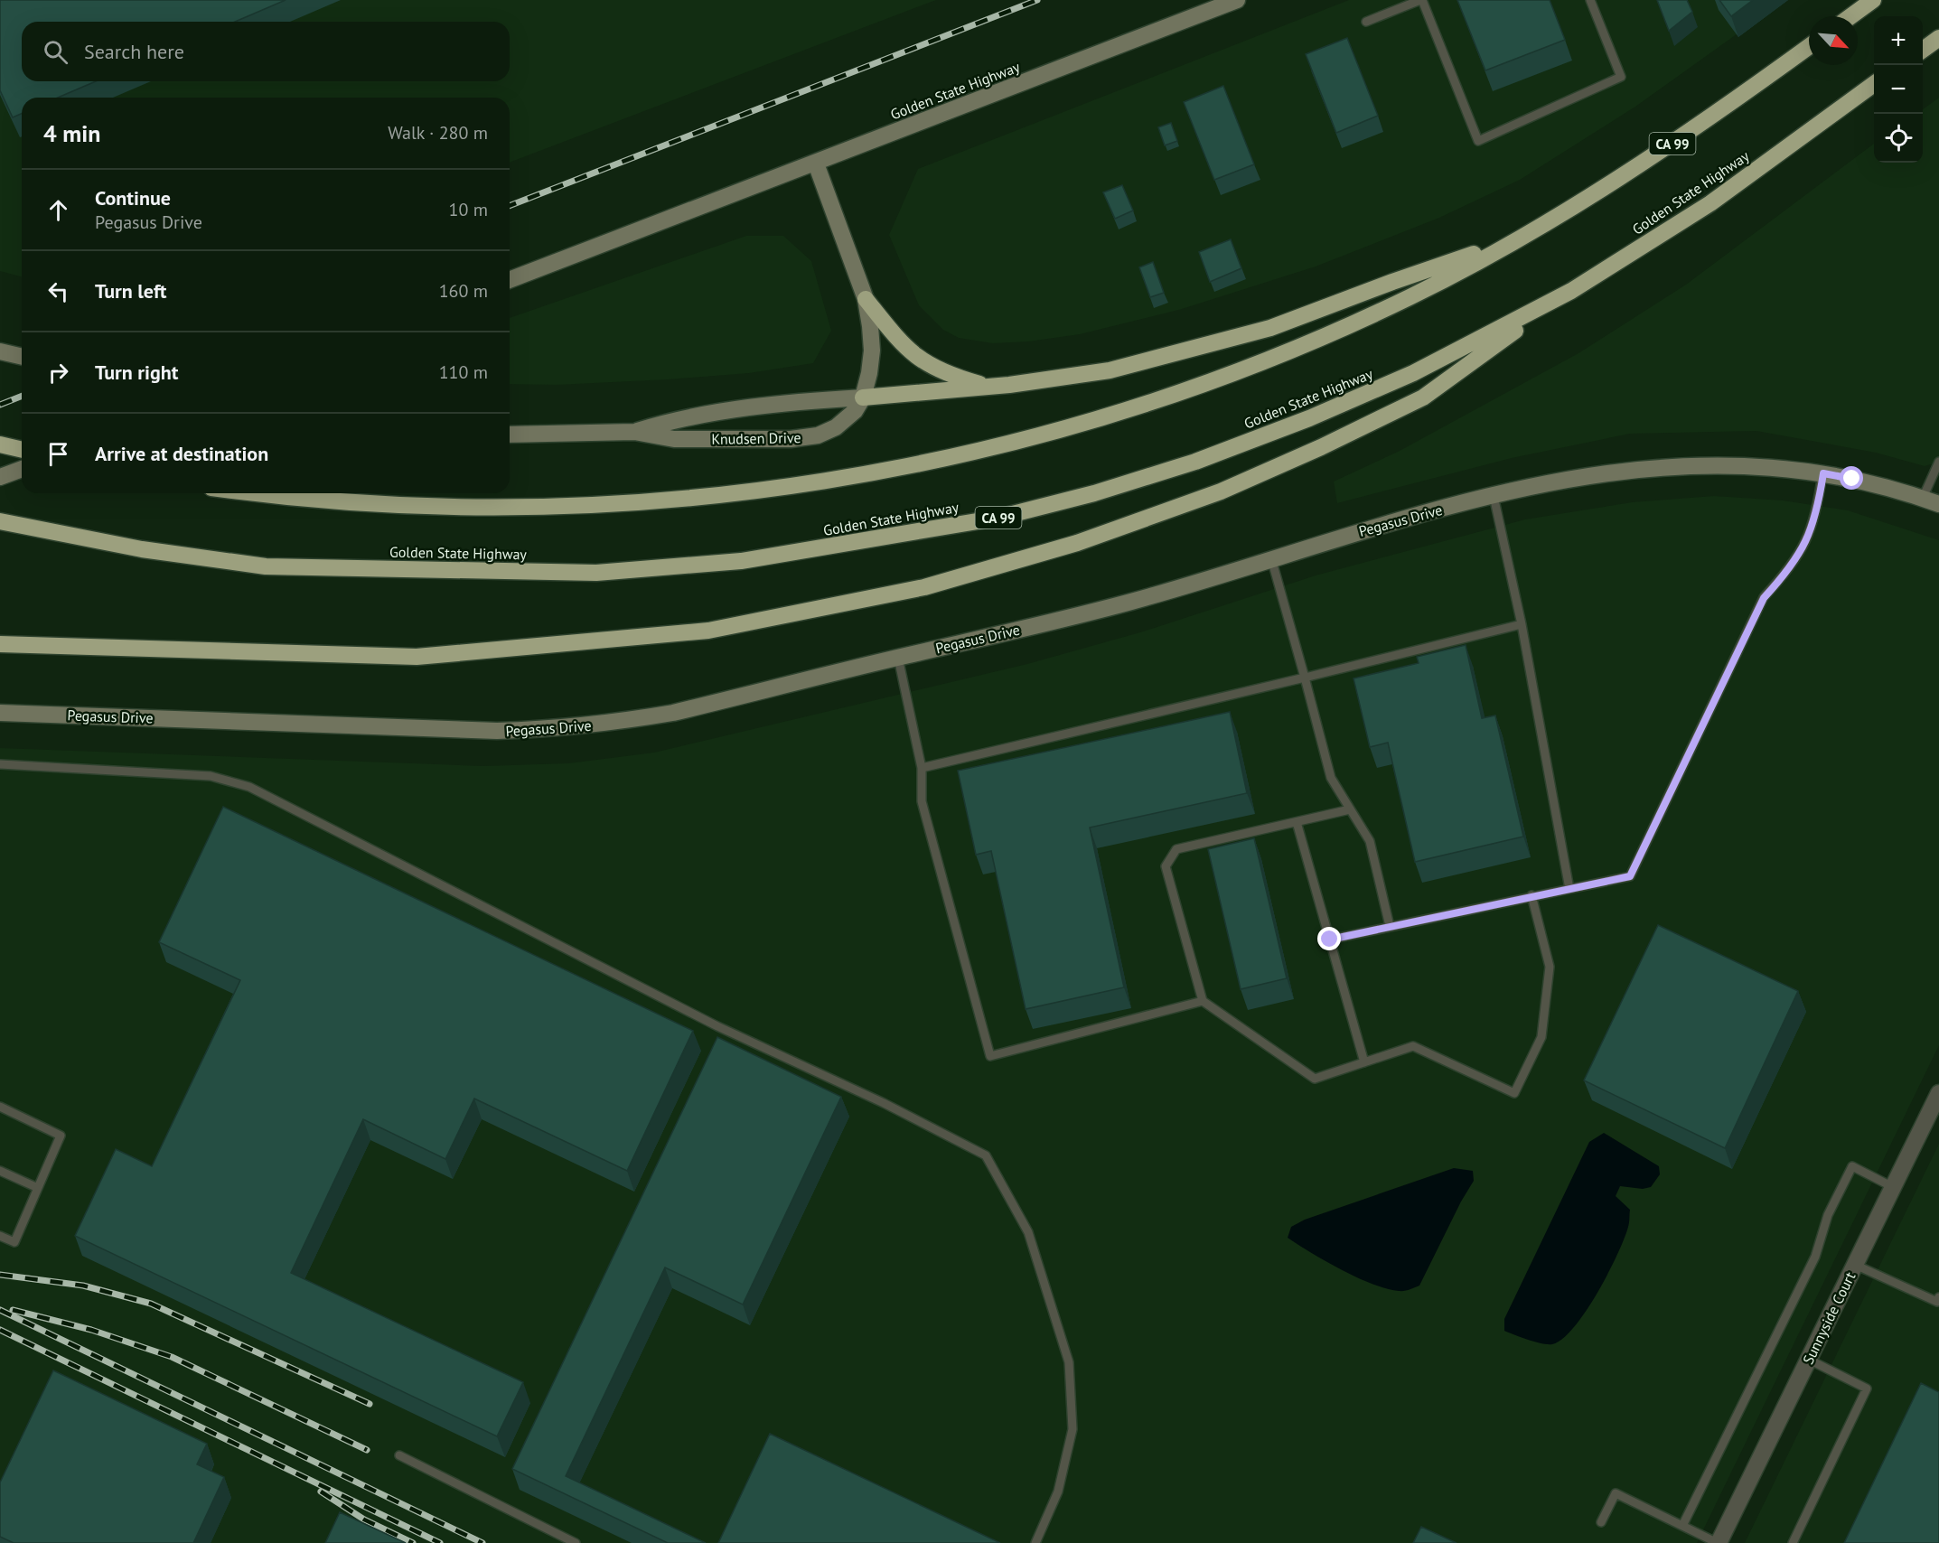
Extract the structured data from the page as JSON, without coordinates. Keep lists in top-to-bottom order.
{
  "streets": {
    "highway": ["Golden State Highway", "CA 99"],
    "street": ["Knudsen Drive", "Pegasus Drive", "Sunnyside Court"]
  },
  "crossings": [
    ["Golden State Highway", "Knudsen Drive"]
  ],
  "north": "bottom right",
  "page": {
    "map_buttons": ["+", "−"],
    "search": "Search here",
    "heading": ["4 min", "Walk · 280 m"],
    "list": [
      ["Continue", "Pegasus Drive", "10 m"],
      ["Turn left", "160 m"],
      ["Turn right", "110 m"],
      "Arrive at destination"
    ]
  }
}
